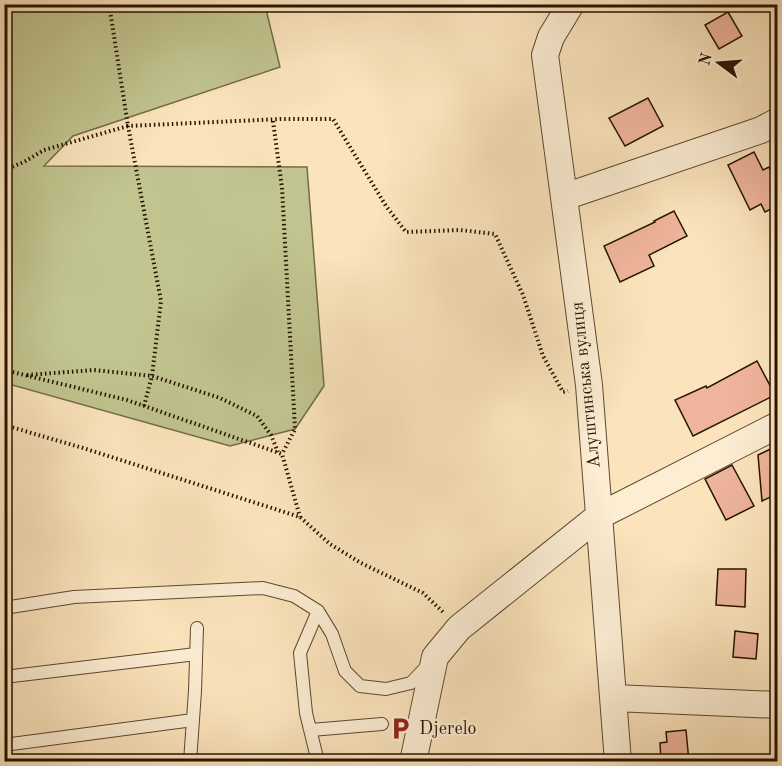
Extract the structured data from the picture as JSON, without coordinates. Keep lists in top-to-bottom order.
{
  "streets": {
    "street": ["Алуштинська вулиця"]
  },
  "places": {
    "parking": ["Djerelo"]
  },
  "north": "left"
}
